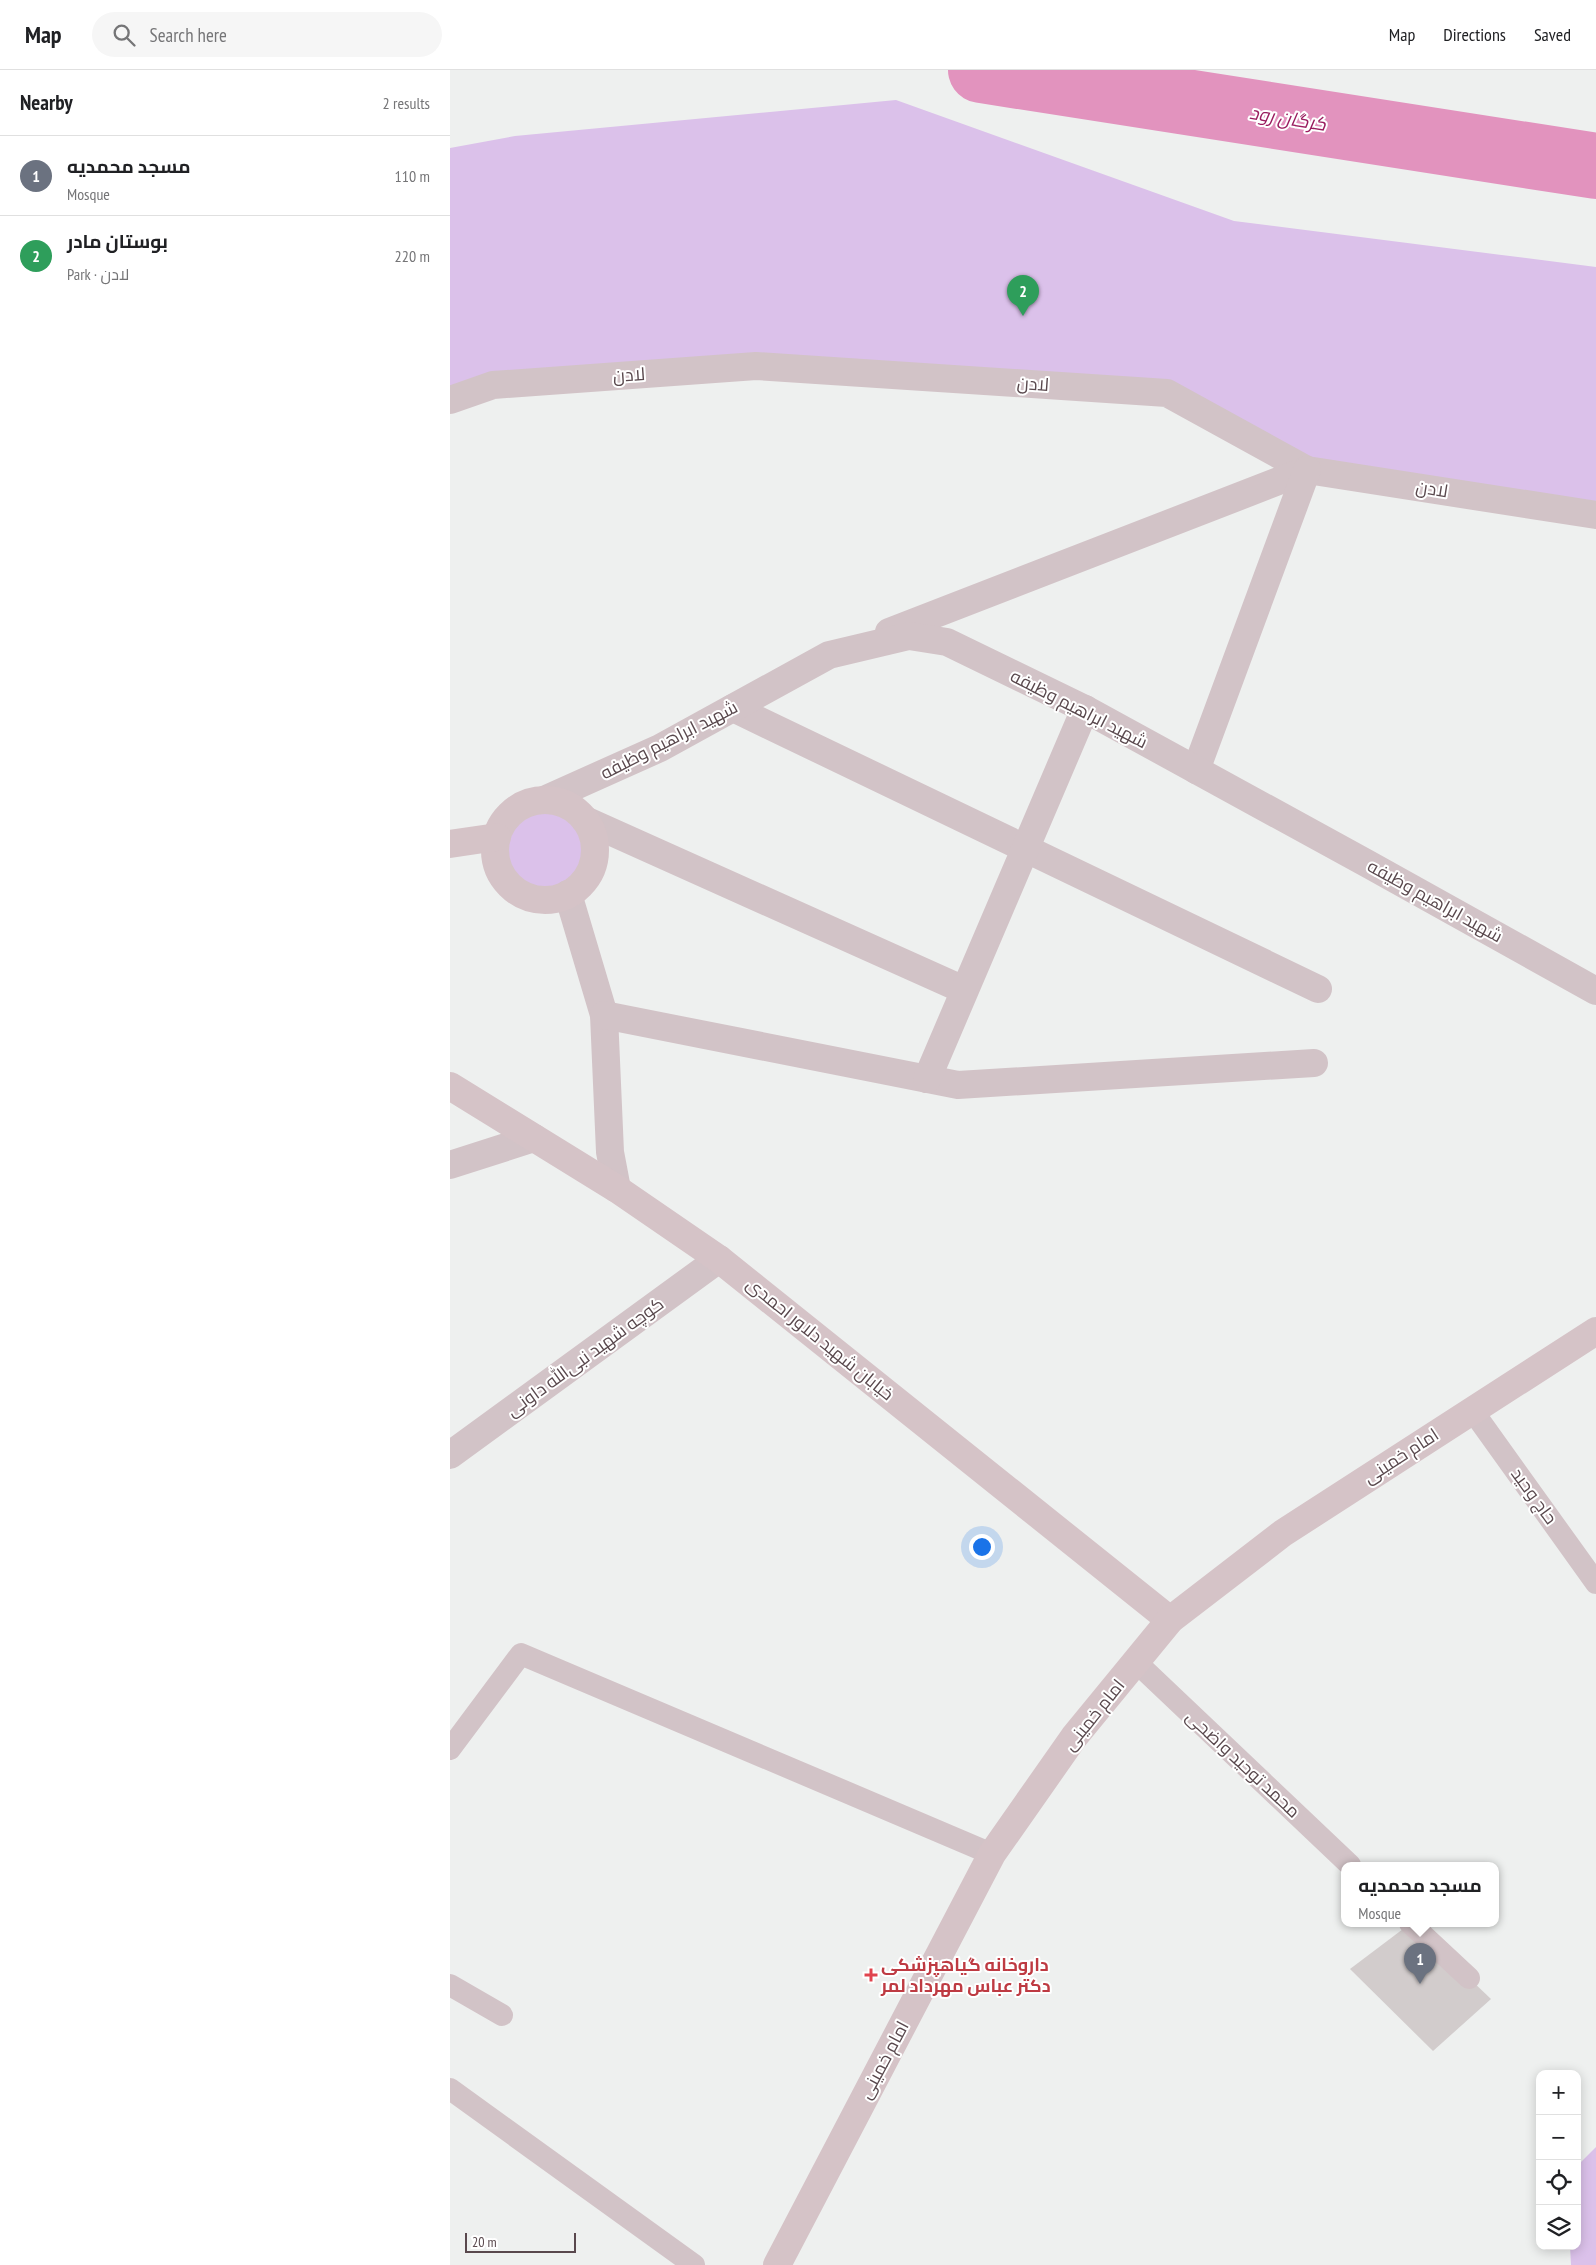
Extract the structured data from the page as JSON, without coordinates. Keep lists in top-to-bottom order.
{
  "streets": {
    "street": [
      "لادن",
      "شهید ابراهیم وظیفه",
      "خیابان شهید دلاور احمدی",
      "کوچه شهید نبی‌الله داونی",
      "امام خمینی"
    ],
    "lane": ["حاج وحید", "محمد توحید واضحی"]
  },
  "crossings": [
    ["خیابان شهید دلاور احمدی", "کوچه شهید نبی‌الله داونی"],
    ["خیابان شهید دلاور احمدی", "امام خمینی"],
    ["امام خمینی", "حاج وحید"],
    ["امام خمینی", "محمد توحید واضحی"]
  ],
  "water": ["کرگان رود"],
  "places": {
    "health": ["داروخانه گیاهپزشکی دکتر عباس مهرداد لمر"]
  },
  "scale_bar": "20 m",
  "page": {
    "header": "Map",
    "search": "Search here",
    "nav": ["Map", "Directions", "Saved"],
    "heading": ["Nearby", "2 results"],
    "list": [
      {
        "mark": "1",
        "name": "مسجد محمدیه",
        "note": "Mosque",
        "value": "110 m"
      },
      {
        "mark": "2",
        "name": "بوستان مادر",
        "note": "Park · لادن",
        "value": "220 m"
      }
    ],
    "pins": ["2", "1"],
    "popup": ["مسجد محمدیه", "Mosque"],
    "map_buttons": ["+", "−"],
    "scale": "20 m"
  }
}
